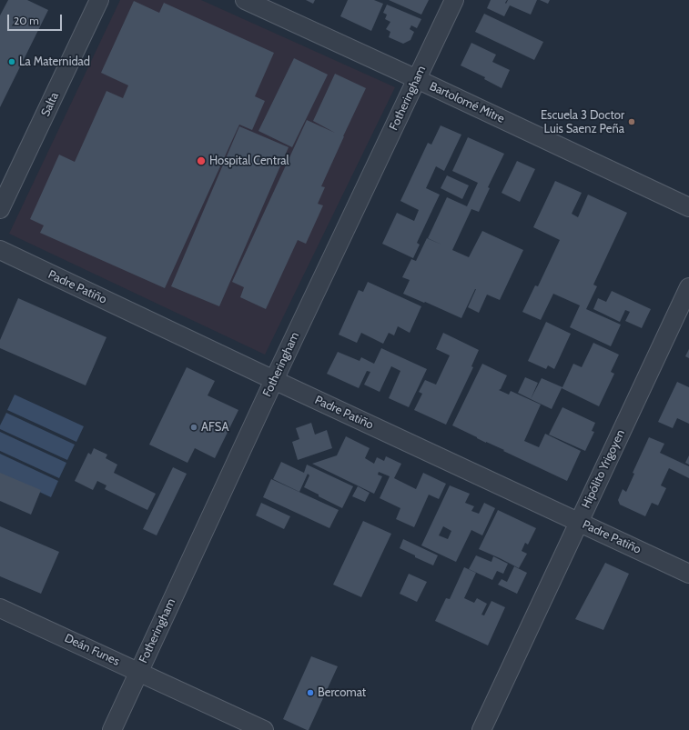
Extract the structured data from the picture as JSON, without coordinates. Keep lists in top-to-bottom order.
{
  "streets": {
    "street": [
      "Fotheringham",
      "Bartolomé Mitre",
      "Salta",
      "Padre Patiño",
      "Hipólito Yrigoyen",
      "Deán Funes"
    ]
  },
  "crossings": [
    ["Fotheringham", "Bartolomé Mitre"],
    ["Fotheringham", "Padre Patiño"],
    ["Fotheringham", "Deán Funes"],
    ["Padre Patiño", "Hipólito Yrigoyen"]
  ],
  "places": [
    "La Maternidad",
    "Escuela 3 Doctor Luis Saenz Peña",
    "Hospital Central",
    "AFSA",
    "Bercomat"
  ],
  "scale_bar": "20 m"
}
